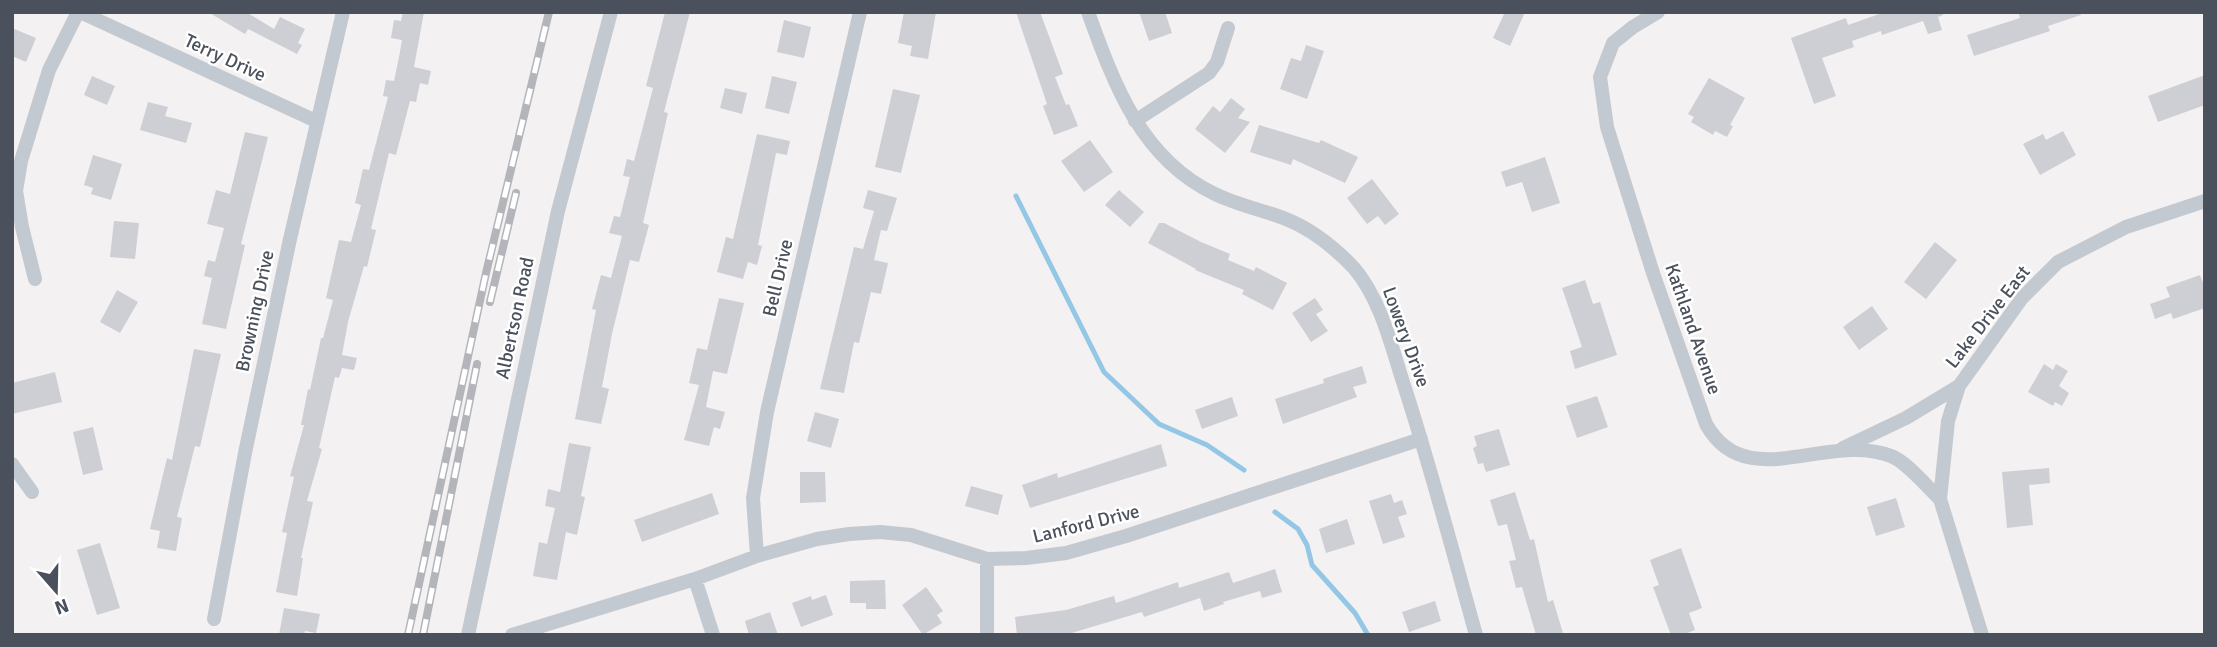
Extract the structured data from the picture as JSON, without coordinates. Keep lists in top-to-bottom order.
{
  "streets": {
    "street": [
      "Terry Drive",
      "Bell Drive",
      "Browning Drive",
      "Lake Drive East",
      "Albertson Road",
      "Kathland Avenue",
      "Lowery Drive",
      "Lanford Drive"
    ]
  },
  "crossings": [
    ["Terry Drive", "Browning Drive"],
    ["Bell Drive", "Lanford Drive"],
    ["Lake Drive East", "Kathland Avenue"],
    ["Lowery Drive", "Lanford Drive"]
  ],
  "north": "bottom"
}
